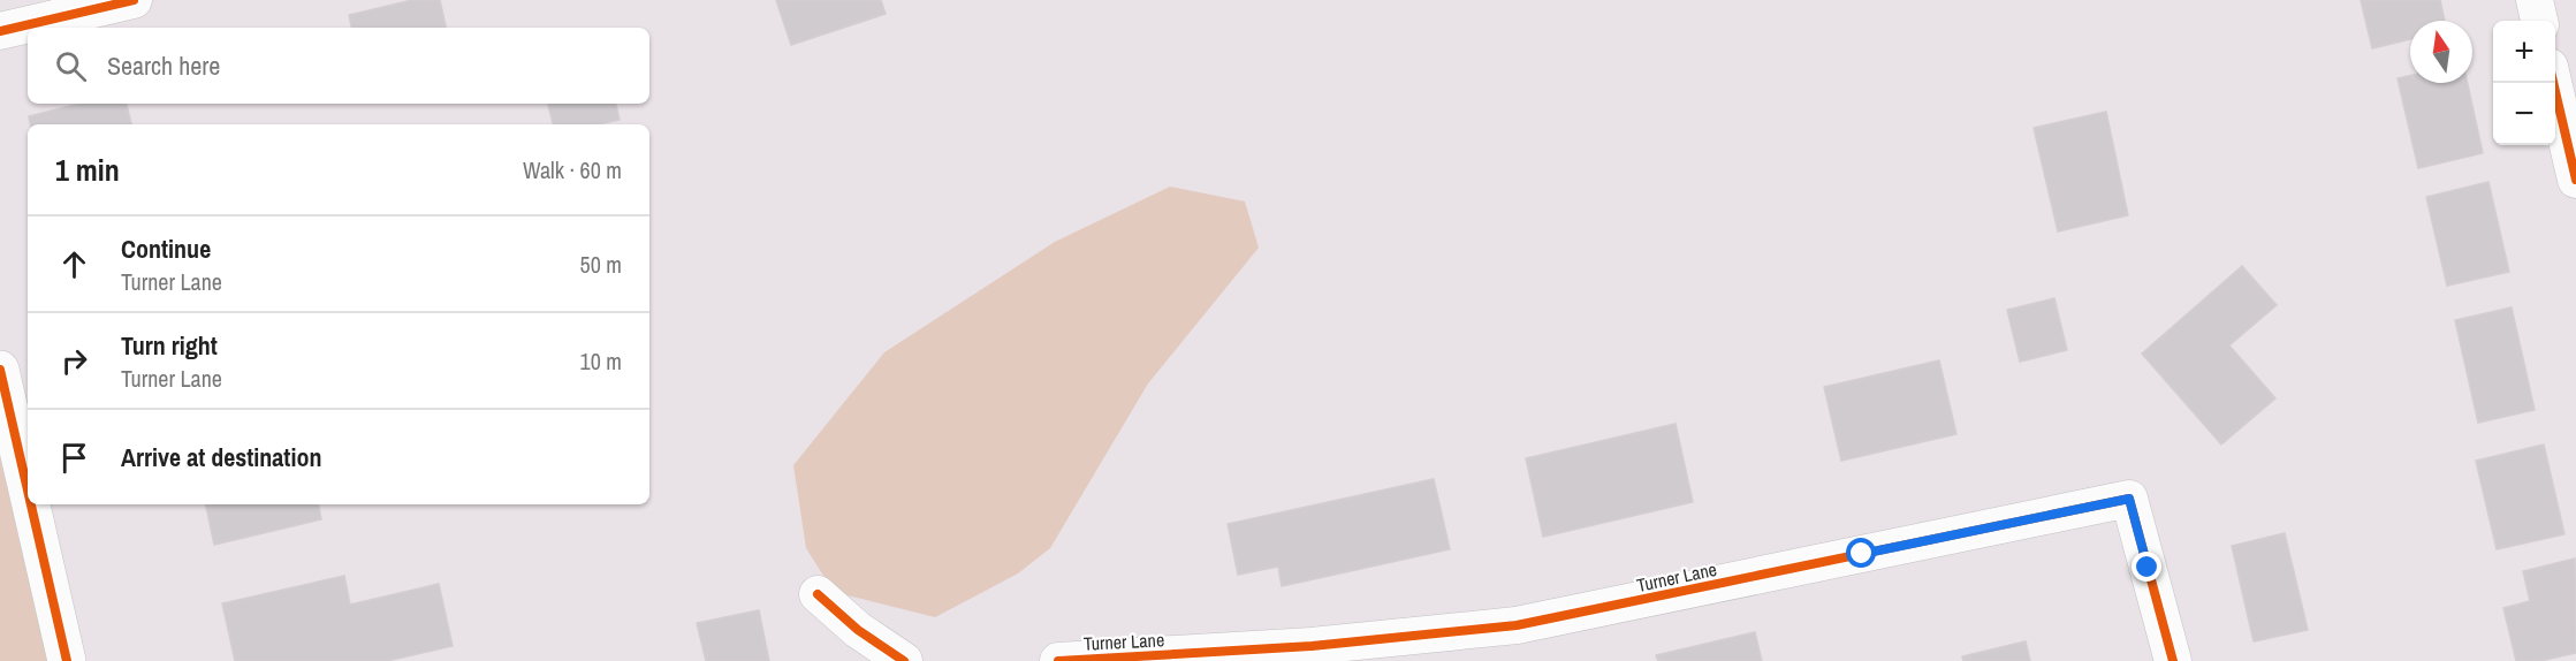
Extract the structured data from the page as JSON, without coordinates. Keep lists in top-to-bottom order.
{
  "streets": {
    "street": ["Turner Lane"]
  },
  "north": "top",
  "page": {
    "map_buttons": ["+", "−"],
    "search": "Search here",
    "heading": ["1 min", "Walk · 60 m"],
    "list": [
      ["Continue", "Turner Lane", "50 m"],
      ["Turn right", "Turner Lane", "10 m"],
      "Arrive at destination"
    ]
  }
}
